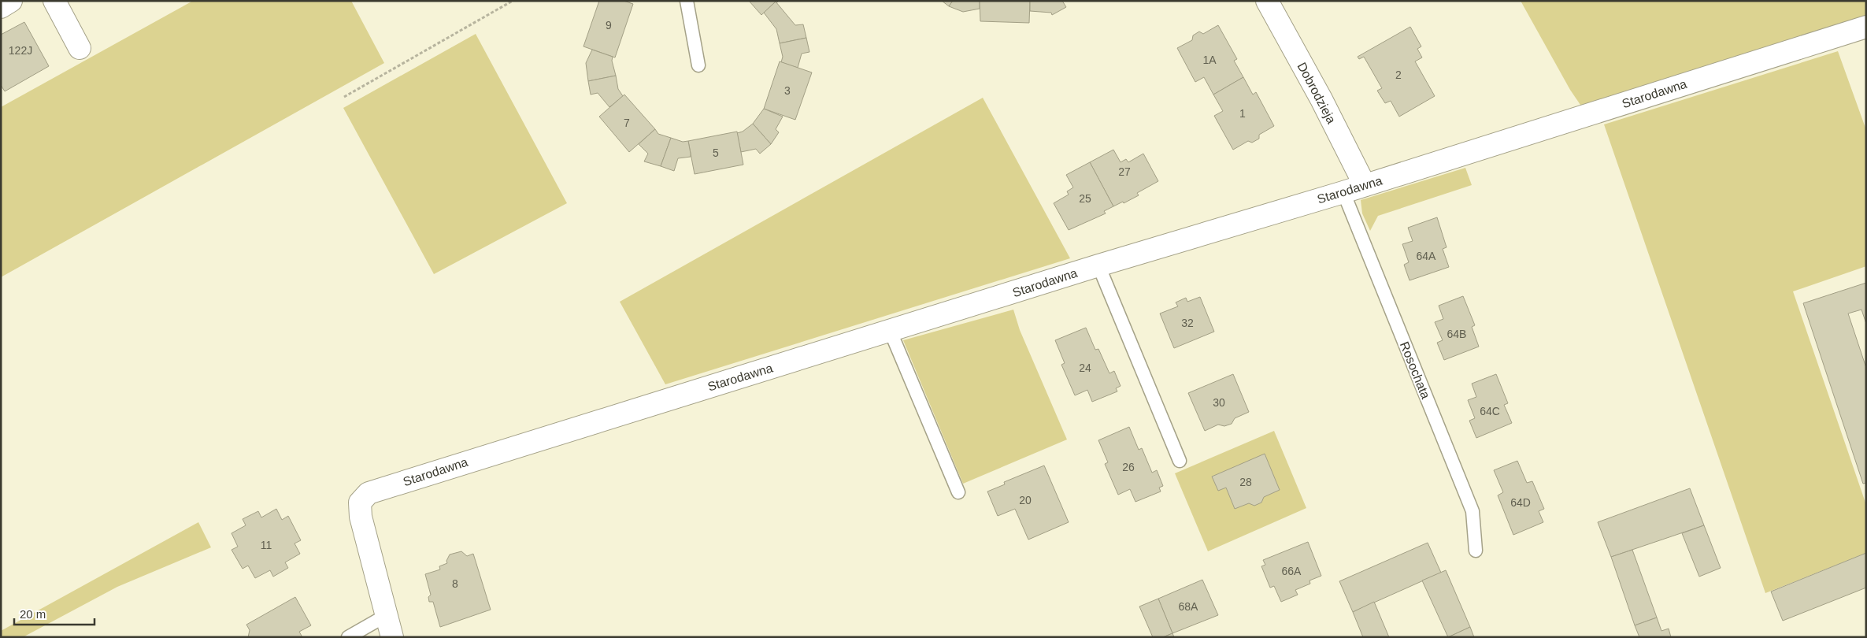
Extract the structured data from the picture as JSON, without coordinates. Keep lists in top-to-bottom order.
{
  "streets": {
    "street": ["Dobrodzieja", "Starodawna"],
    "lane": ["Rosochata"]
  },
  "crossings": [
    ["Dobrodzieja", "Starodawna"],
    ["Starodawna", "Rosochata"]
  ],
  "house_numbers": [
    "9",
    "122J",
    "1A",
    "2",
    "3",
    "1",
    "7",
    "5",
    "27",
    "25",
    "64A",
    "32",
    "64B",
    "24",
    "30",
    "64C",
    "26",
    "28",
    "20",
    "64D",
    "11",
    "66A",
    "8",
    "68A"
  ],
  "scale_bar": "20 m"
}
